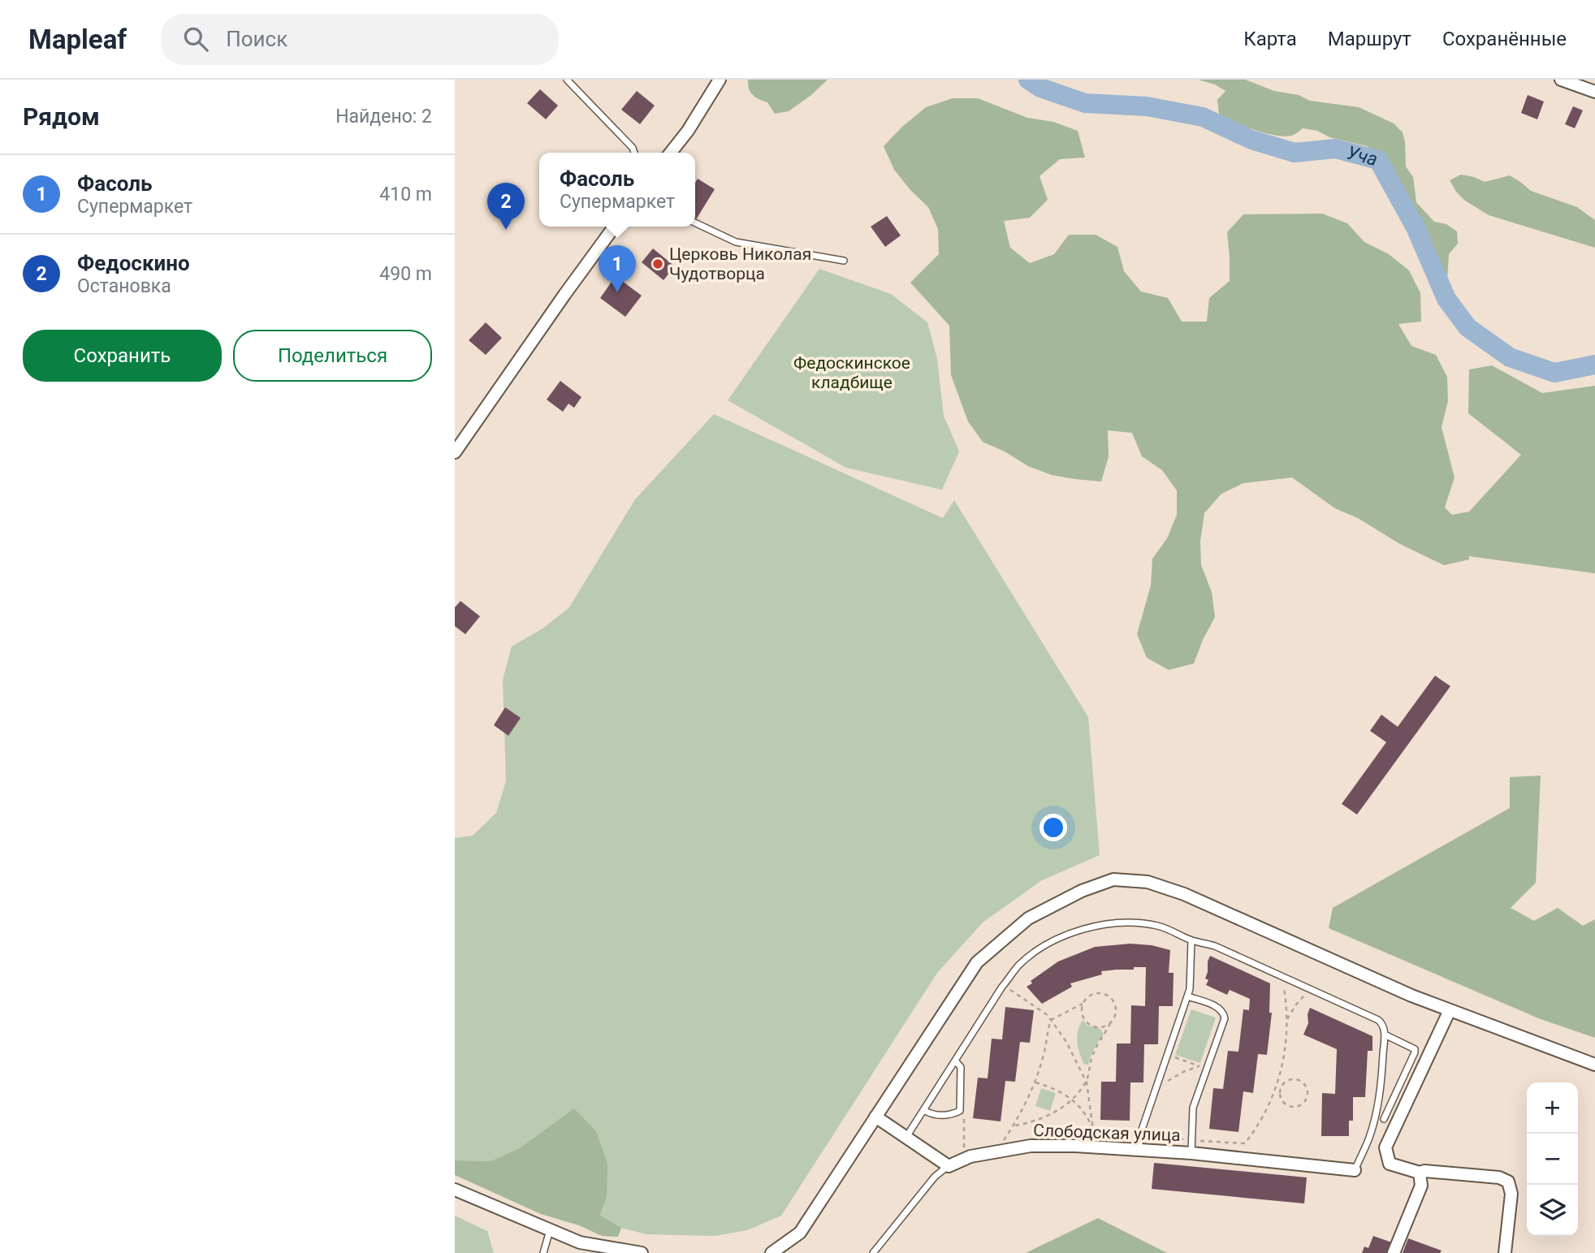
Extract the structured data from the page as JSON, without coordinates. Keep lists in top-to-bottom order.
{
  "streets": {
    "street": ["Слободская улица"]
  },
  "water": ["Уча"],
  "parks": ["Федоскинское кладбище"],
  "places": ["Церковь Николая Чудотворца"],
  "page": {
    "header": "Mapleaf",
    "search": "Поиск",
    "nav": ["Карта", "Маршрут", "Сохранённые"],
    "heading": ["Рядом", "Найдено: 2"],
    "popup": ["Фасоль", "Супермаркет"],
    "list": [
      {
        "mark": "1",
        "name": "Фасоль",
        "note": "Супермаркет",
        "value": "410 m"
      },
      {
        "mark": "2",
        "name": "Федоскино",
        "note": "Остановка",
        "value": "490 m"
      }
    ],
    "pins": ["2", "1"],
    "buttons": ["Сохранить", "Поделиться"],
    "map_buttons": ["+", "−"]
  }
}
